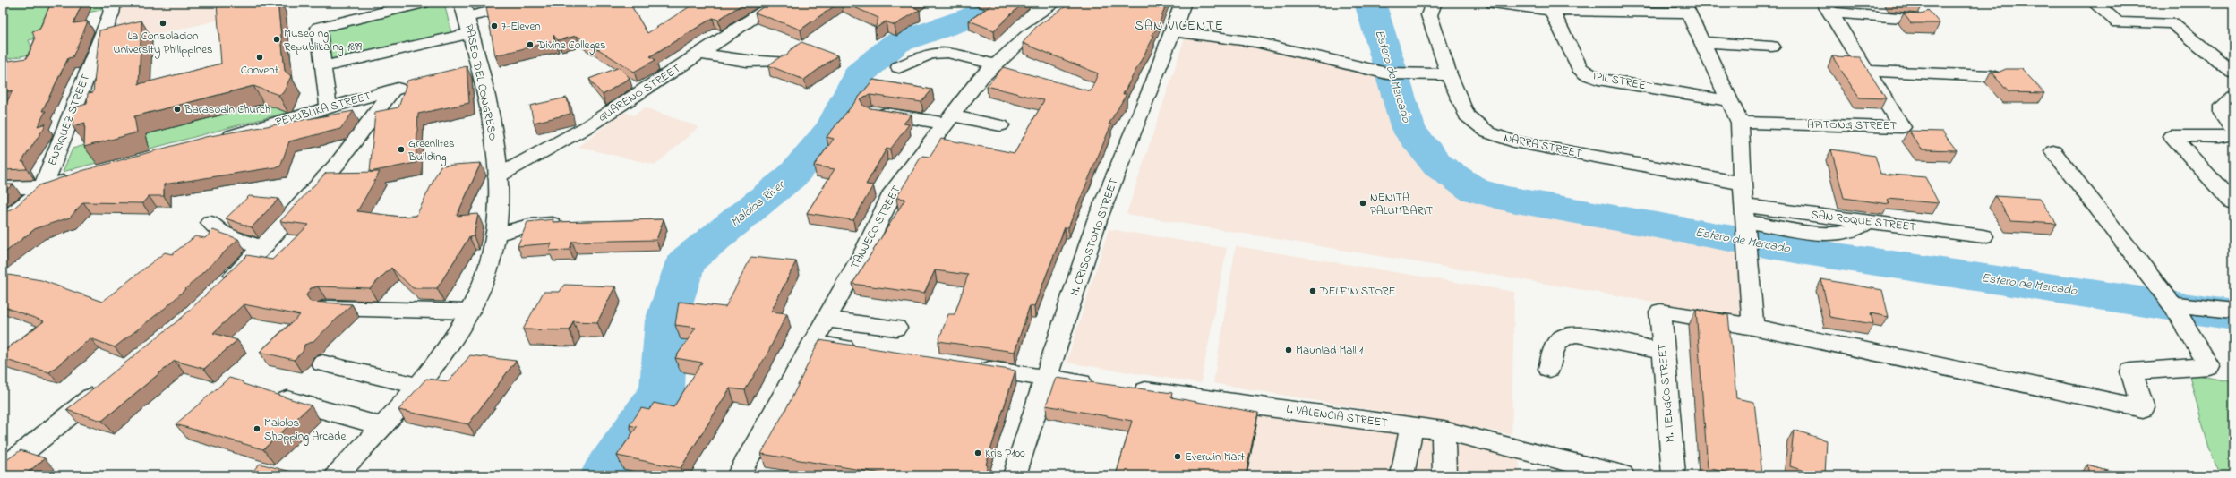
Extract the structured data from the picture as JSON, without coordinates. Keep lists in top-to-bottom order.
{
  "streets": {
    "street": [
      "IPIL STREET",
      "PASEO DEL CONGRESO",
      "GUARENO STREET",
      "REPUBLIKA STREET",
      "ENRIQUEZ STREET",
      "APITONG STREET",
      "NARRA STREET",
      "SAN ROQUE STREET",
      "TANJECO STREET",
      "M. CRISOSTOMO STREET",
      "M. TENGCO STREET",
      "L. VALENCIA STREET"
    ]
  },
  "crossings": [
    ["PASEO DEL CONGRESO", "GUARENO STREET"],
    ["M. CRISOSTOMO STREET", "L. VALENCIA STREET"]
  ],
  "districts": ["SAN VICENTE"],
  "water": ["Estero de Mercado", "Malolos River"],
  "places": [
    "La Consolacion University Philippines",
    "7-Eleven",
    "Museo ng Republika ng 1899",
    "Divine Colleges",
    "Convent",
    "Barasoain Church",
    "Greenlites Building",
    "NENITA PALUMBARIT",
    "DELFIN STORE",
    "Maunlad Mall 1",
    "Malolos Shopping Arcade",
    "Kris P100",
    "Everwin Mart"
  ]
}
